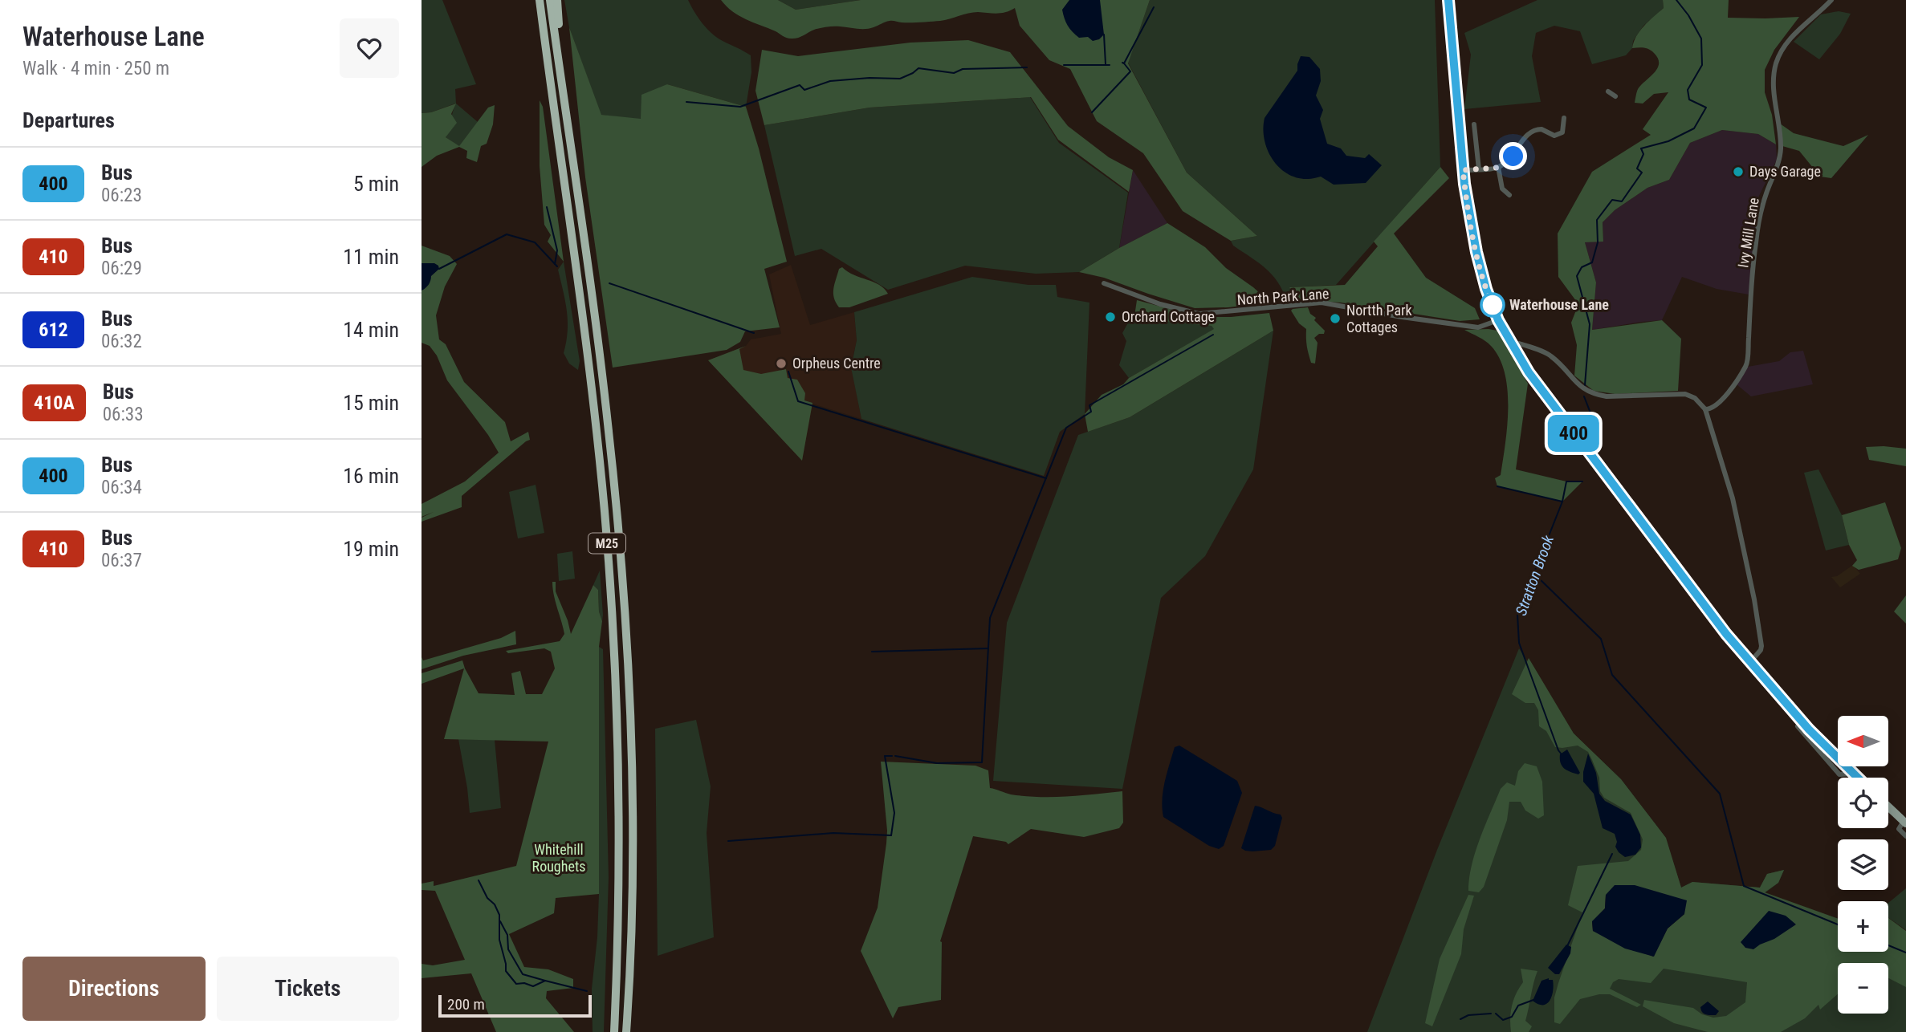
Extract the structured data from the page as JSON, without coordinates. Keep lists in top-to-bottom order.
{
  "streets": {
    "highway": ["M25"],
    "street": ["Ivy Mill Lane", "North Park Lane"]
  },
  "water": ["Stratton Brook"],
  "parks": ["Whitehill Roughets"],
  "places": [
    "Days Garage",
    "Waterhouse Lane",
    "Orchard Cottage",
    "Nortth Park Cottages",
    "Orpheus Centre"
  ],
  "lines": ["bus line 400"],
  "scale_bar": "200 m",
  "north": "left",
  "page": {
    "heading": [
      ["Waterhouse Lane", "Walk · 4 min · 250 m"],
      "Departures"
    ],
    "on_map": "400",
    "list": [
      {
        "mark": "400",
        "name": "Bus",
        "note": "06:23",
        "value": "5 min"
      },
      {
        "mark": "410",
        "name": "Bus",
        "note": "06:29",
        "value": "11 min"
      },
      {
        "mark": "612",
        "name": "Bus",
        "note": "06:32",
        "value": "14 min"
      },
      {
        "mark": "410A",
        "name": "Bus",
        "note": "06:33",
        "value": "15 min"
      },
      {
        "mark": "400",
        "name": "Bus",
        "note": "06:34",
        "value": "16 min"
      },
      {
        "mark": "410",
        "name": "Bus",
        "note": "06:37",
        "value": "19 min"
      }
    ],
    "map_buttons": ["+", "−"],
    "buttons": ["Directions", "Tickets"],
    "scale": "200 m"
  }
}
